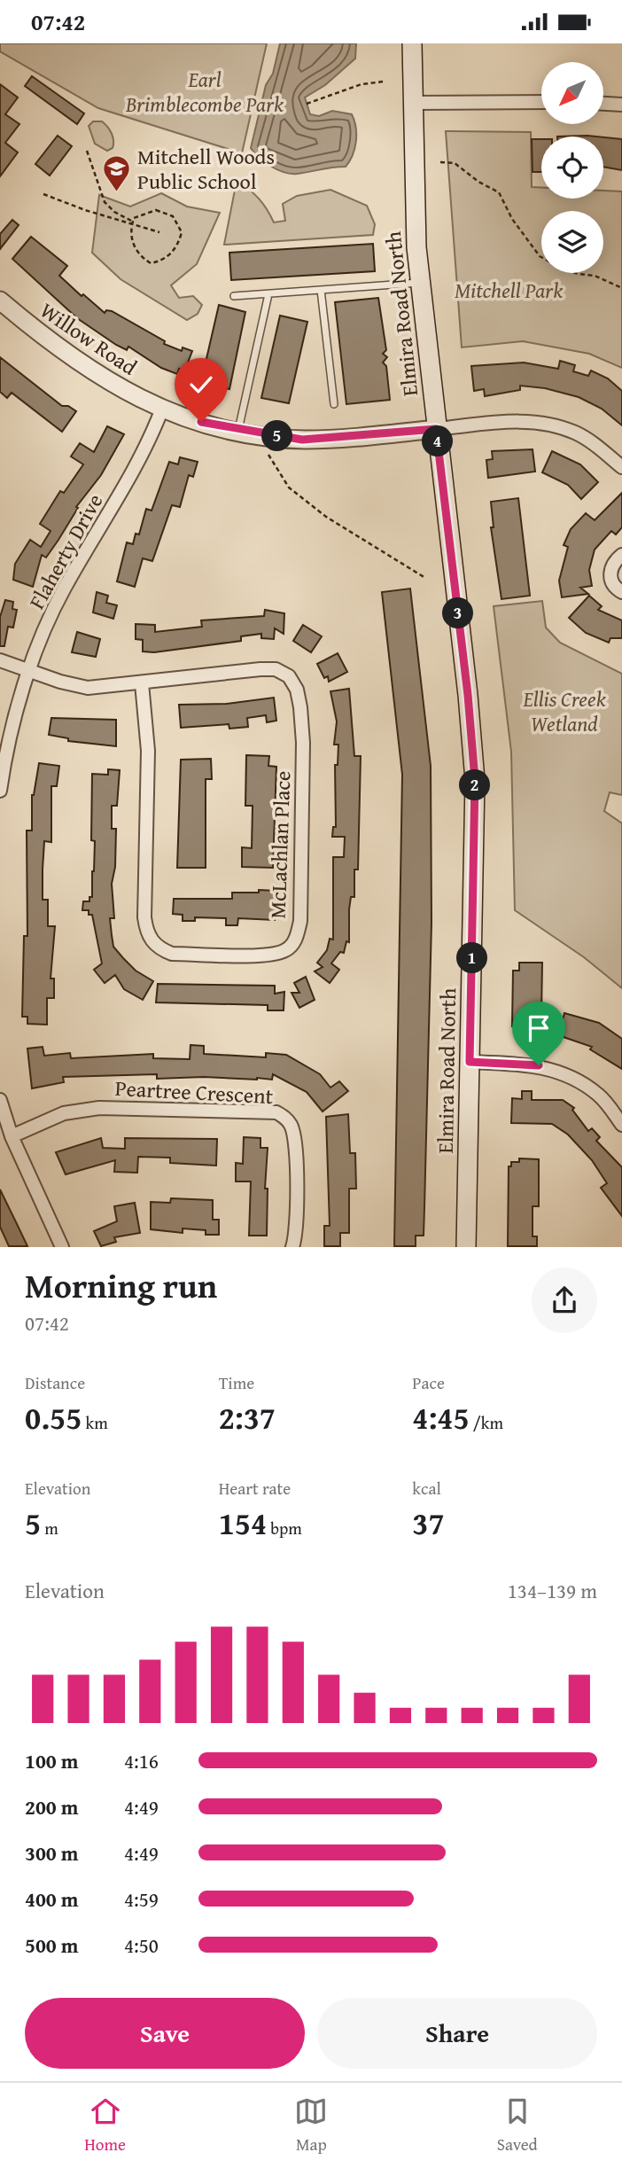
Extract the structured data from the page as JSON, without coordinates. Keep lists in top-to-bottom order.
{
  "streets": {
    "main road": ["Elmira Road North"],
    "street": [
      "Willow Road",
      "Flaherty Drive",
      "McLachlan Place",
      "Peartree Crescent"
    ]
  },
  "crossings": [
    ["Elmira Road North", "Willow Road"],
    ["Willow Road", "Flaherty Drive"],
    ["Flaherty Drive", "McLachlan Place"]
  ],
  "parks": ["Earl Brimblecombe Park", "Mitchell Park", "Ellis Creek Wetland"],
  "places": {
    "school or university": ["Mitchell Woods Public School"]
  },
  "north": "bottom left",
  "page": {
    "status": "07:42",
    "pins": [
      "5",
      "4",
      "3",
      "2",
      "1"
    ],
    "heading": ["Morning run", "07:42"],
    "stats": [
      ["Distance", "0.55 km"],
      ["Time", "2:37"],
      ["Pace", "4:45 /km"],
      ["Elevation", "5 m"],
      ["Heart rate", "154 bpm"],
      ["kcal", "37"]
    ],
    "chart": ["Elevation", "134–139 m"],
    "list": [
      {
        "name": "100 m",
        "note": "4:16"
      },
      {
        "name": "200 m",
        "note": "4:49"
      },
      {
        "name": "300 m",
        "note": "4:49"
      },
      {
        "name": "400 m",
        "note": "4:59"
      },
      {
        "name": "500 m",
        "note": "4:50"
      }
    ],
    "buttons": ["Save", "Share"],
    "tabs": ["Home", "Map", "Saved"]
  }
}
